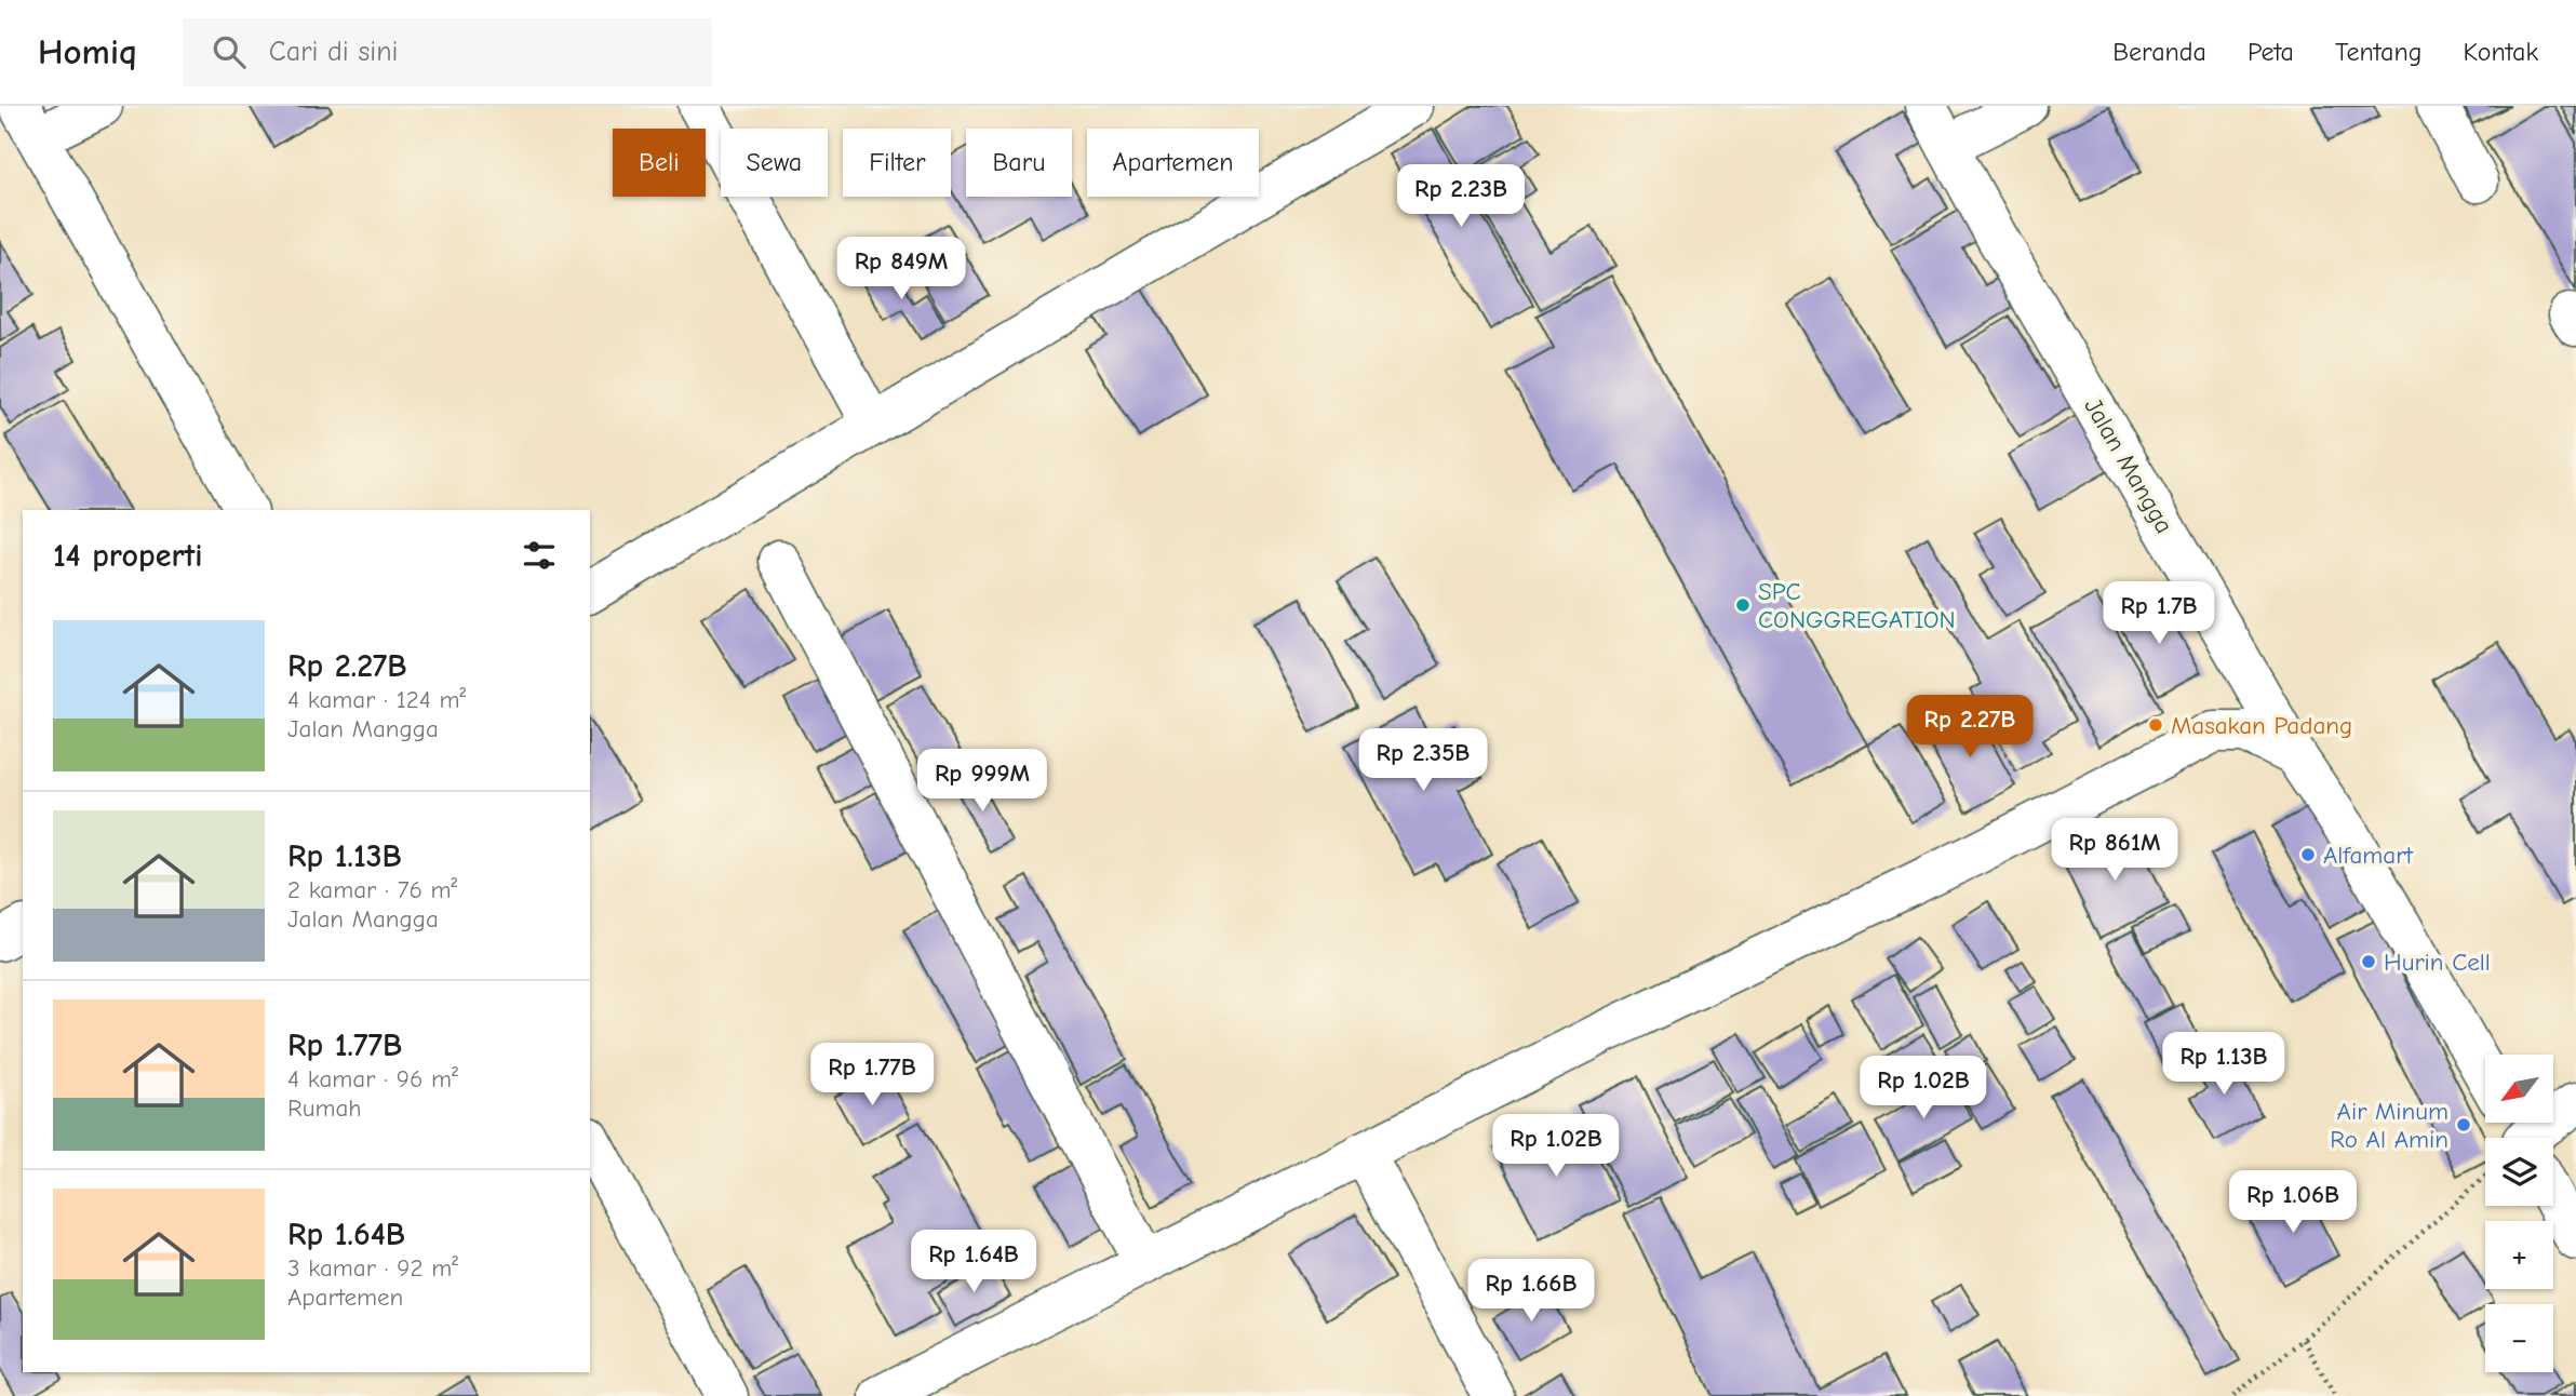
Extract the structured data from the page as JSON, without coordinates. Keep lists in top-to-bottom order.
{
  "streets": {
    "street": ["Jalan Mangga"]
  },
  "places": [
    "SPC CONGGREGATION",
    "Masakan Padang",
    "Alfamart",
    "Hurin Cell",
    "Air Minum Ro Al Amin"
  ],
  "north": "bottom left",
  "page": {
    "header": "Homiq",
    "search": "Cari di sini",
    "nav": [
      "Beranda",
      "Peta",
      "Tentang",
      "Kontak"
    ],
    "chip": [
      "Beli",
      "Sewa",
      "Filter",
      "Baru",
      "Apartemen"
    ],
    "price": [
      "Rp 2.23B",
      "Rp 849M",
      "Rp 1.7B",
      "Rp 2.27B",
      "Rp 2.35B",
      "Rp 999M",
      "Rp 861M",
      "Rp 1.13B",
      "Rp 1.77B",
      "Rp 1.02B",
      "Rp 1.02B",
      "Rp 1.06B",
      "Rp 1.64B",
      "Rp 1.66B"
    ],
    "heading": "14 properti",
    "list": [
      {
        "name": "Rp 2.27B",
        "note": "4 kamar · 124 m² · Jalan Mangga"
      },
      {
        "name": "Rp 1.13B",
        "note": "2 kamar · 76 m² · Jalan Mangga"
      },
      {
        "name": "Rp 1.77B",
        "note": "4 kamar · 96 m² · Rumah"
      },
      {
        "name": "Rp 1.64B",
        "note": "3 kamar · 92 m² · Apartemen"
      }
    ],
    "map_buttons": ["+", "−"]
  }
}
